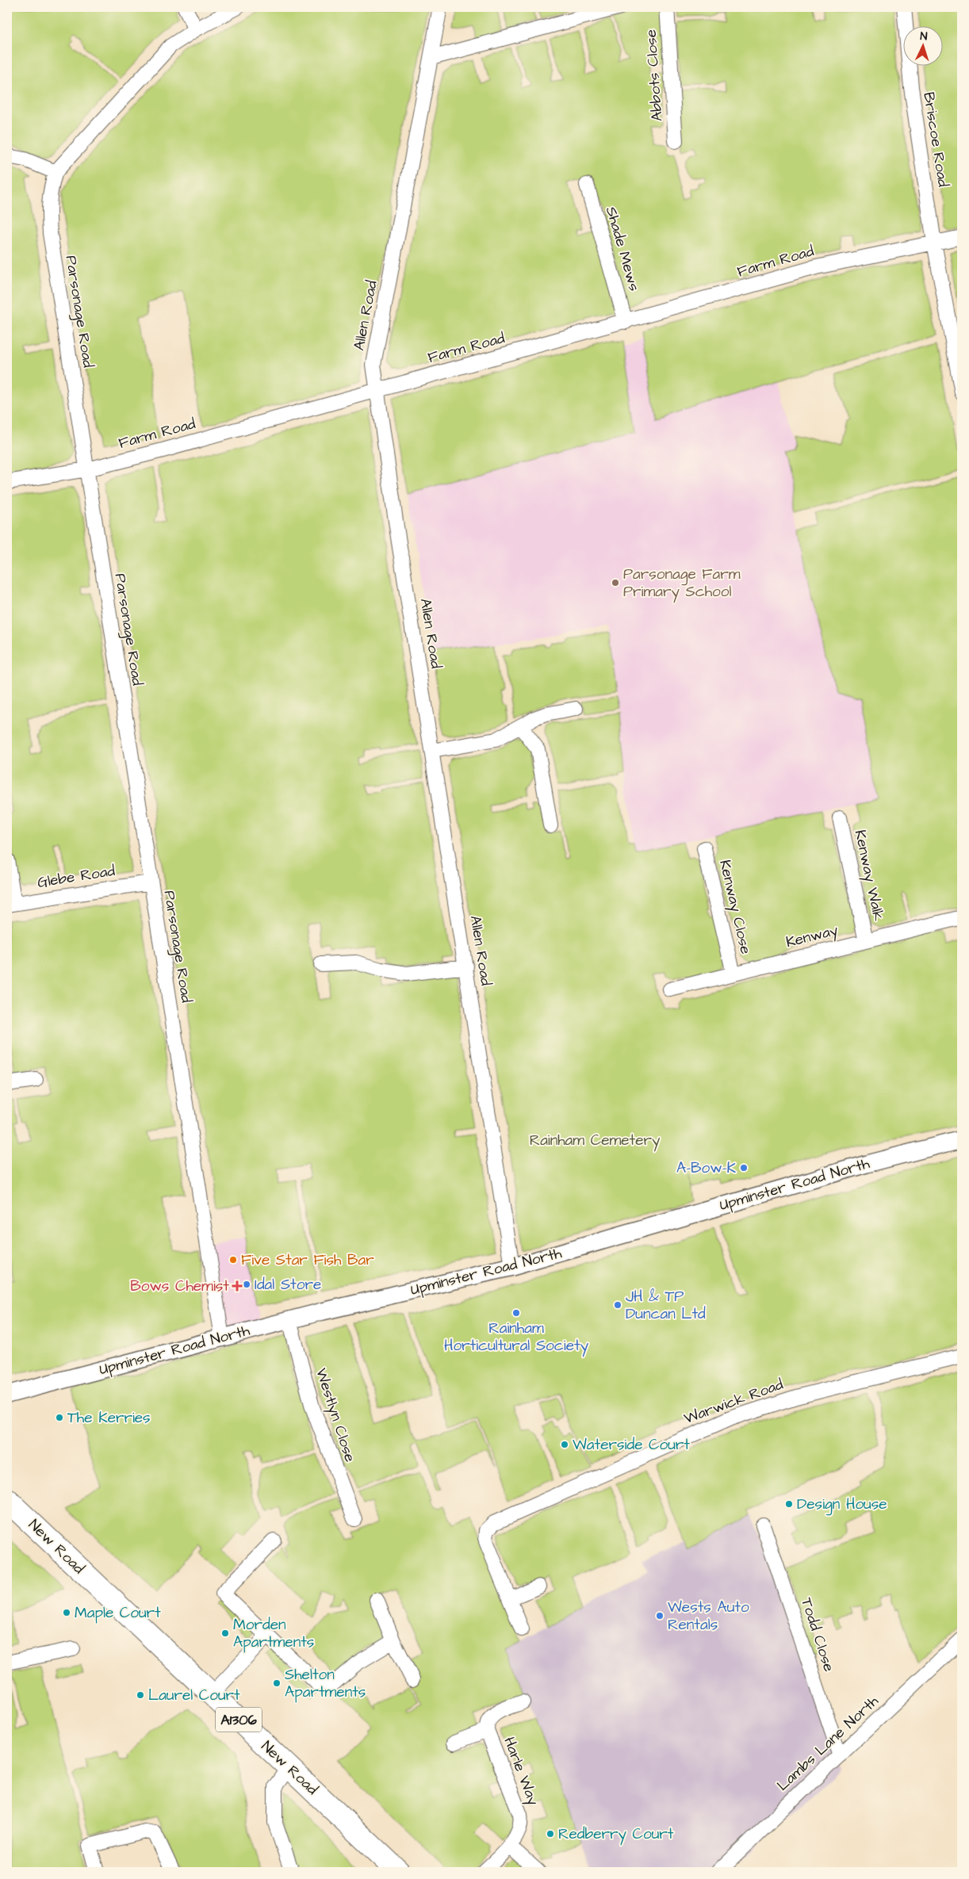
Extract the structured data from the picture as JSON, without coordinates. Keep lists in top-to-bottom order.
{
  "streets": {
    "main road": ["New Road", "A1306"],
    "street": [
      "Abbots Close",
      "Briscoe Road",
      "Shade Mews",
      "Farm Road",
      "Parsonage Road",
      "Allen Road",
      "Kenway Walk",
      "Glebe Road",
      "Kenway Close",
      "Kenway",
      "Upminster Road North",
      "Warwick Road",
      "Westlyn Close",
      "Todd Close",
      "Lambs Lane North",
      "Harle Way"
    ]
  },
  "crossings": [
    ["Briscoe Road", "Farm Road"],
    ["Shade Mews", "Farm Road"],
    ["Farm Road", "Parsonage Road"],
    ["Farm Road", "Allen Road"],
    ["Parsonage Road", "Glebe Road"],
    ["Parsonage Road", "Upminster Road North"],
    ["Allen Road", "Upminster Road North"],
    ["Kenway Walk", "Kenway"],
    ["Kenway Close", "Kenway"],
    ["Upminster Road North", "Westlyn Close"],
    ["Todd Close", "Lambs Lane North"]
  ],
  "parks": ["Rainham Cemetery"],
  "places": {
    "other": [
      "Parsonage Farm Primary School",
      "A-Bow-K",
      "Five Star Fish Bar",
      "Idal Store",
      "JH & TP Duncan Ltd",
      "Rainham Horticultural Society",
      "The Kerries",
      "Waterside Court",
      "Design House",
      "Maple Court",
      "Wests Auto Rentals",
      "Morden Apartments",
      "Shelton Apartments",
      "Laurel Court",
      "Redberry Court"
    ],
    "health": ["Bows Chemist"]
  },
  "north": "top"
}
